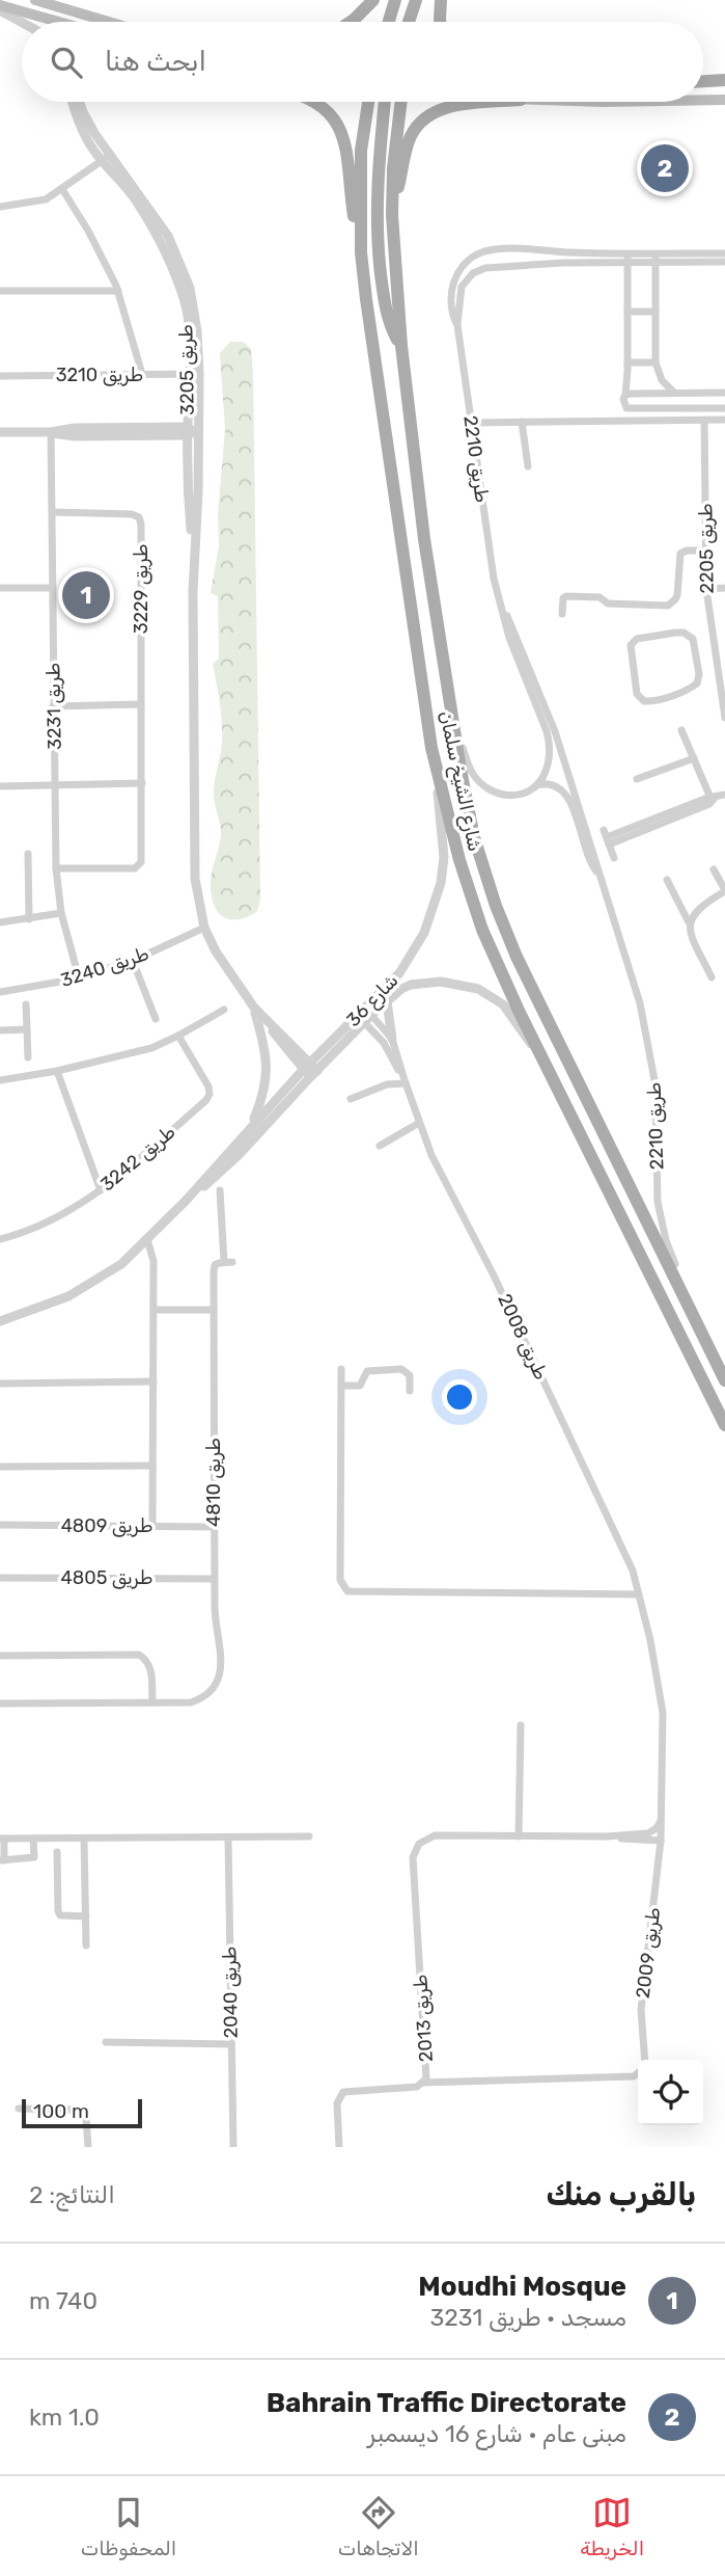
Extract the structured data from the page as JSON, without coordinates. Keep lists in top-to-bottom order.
{
  "streets": {
    "main road": ["شارع الشيخ سلمان"],
    "street": [
      "طريق 3205",
      "طريق 3210",
      "طريق 2210",
      "طريق 2205",
      "طريق 3229",
      "طريق 3231",
      "طريق 3240",
      "شارع 36",
      "طريق 3242",
      "طريق 2008",
      "طريق 4810",
      "طريق 4809",
      "طريق 4805",
      "طريق 2009",
      "طريق 2040",
      "طريق 2013"
    ]
  },
  "crossings": [
    ["طريق 3205", "طريق 3210"],
    ["طريق 3205", "طريق 3240"],
    ["طريق 3205", "شارع 36"],
    ["طريق 3229", "طريق 3231"],
    ["طريق 3231", "طريق 3240"],
    ["شارع الشيخ سلمان", "شارع 36"],
    ["شارع 36", "طريق 2008"],
    ["طريق 2008", "طريق 2009"],
    ["طريق 4810", "طريق 4809"],
    ["طريق 4810", "طريق 4805"],
    ["طريق 2009", "طريق 2013"]
  ],
  "scale_bar": "100 m",
  "page": {
    "search": "ابحث هنا",
    "pins": ["2", "1"],
    "scale": "100 m",
    "heading": ["بالقرب منك", "النتائج: 2"],
    "list": [
      {
        "mark": "1",
        "name": "Moudhi Mosque",
        "note": "مسجد · طريق 3231",
        "value": "740 m"
      },
      {
        "mark": "2",
        "name": "Bahrain Traffic Directorate",
        "note": "مبنى عام · شارع 16 ديسمبر",
        "value": "1.0 km"
      }
    ],
    "nav": ["الخريطة", "الاتجاهات", "المحفوظات"]
  }
}
